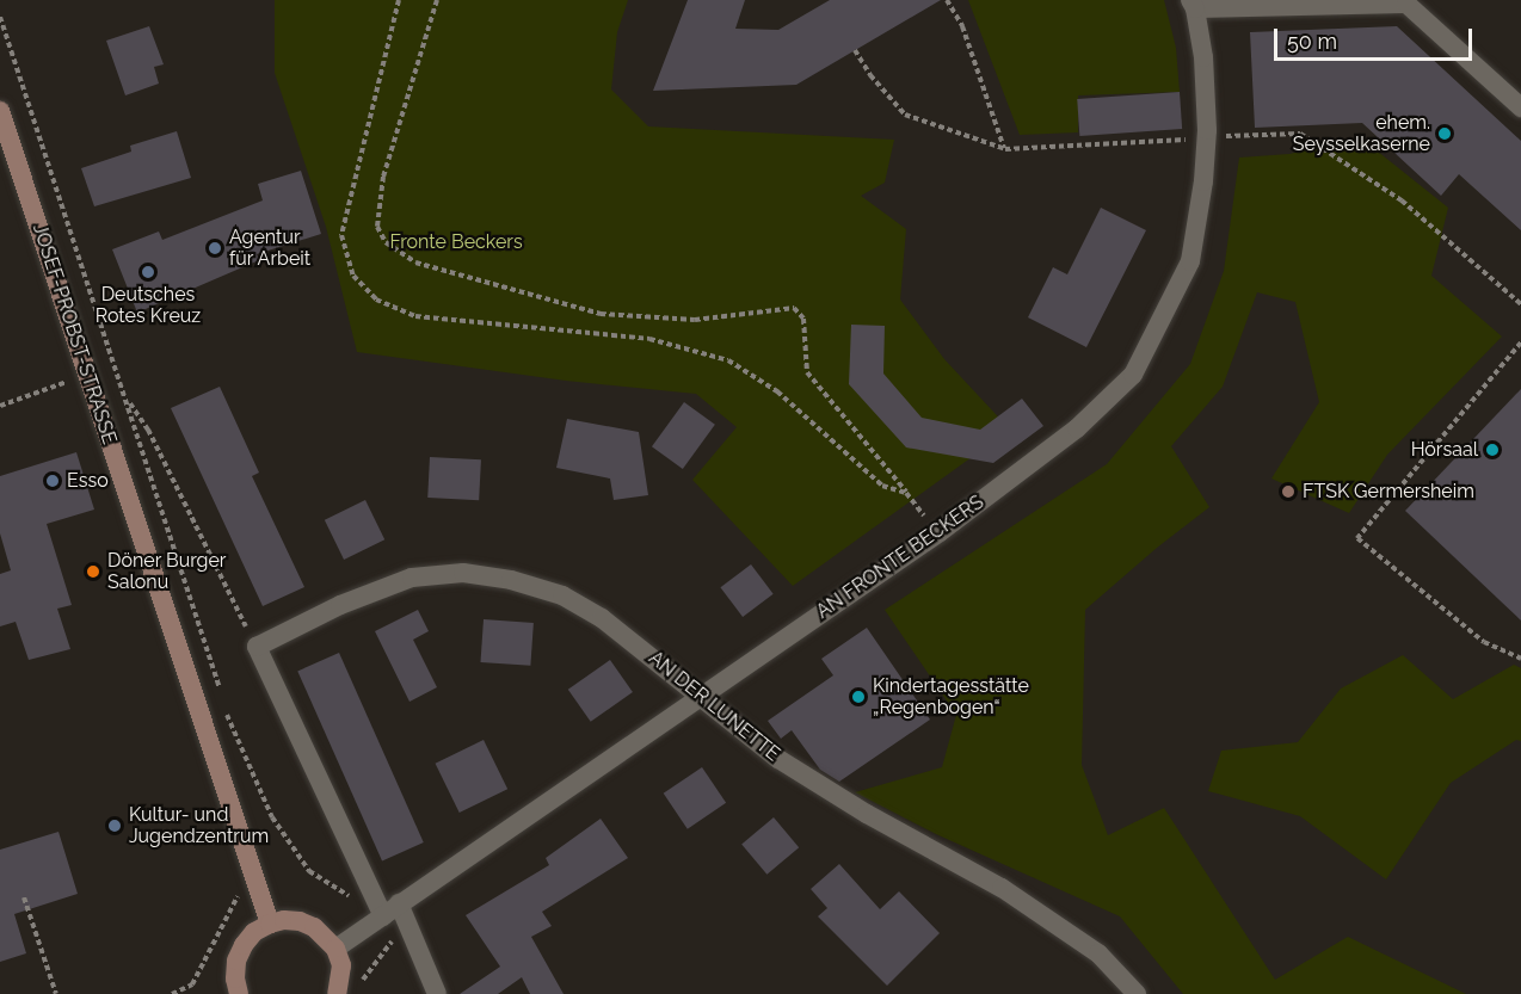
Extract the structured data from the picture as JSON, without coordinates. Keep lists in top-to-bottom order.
{
  "streets": {
    "main road": ["JOSEF-PROBST-STRASSE"],
    "street": ["AN FRONTE BECKERS", "AN DER LUNETTE"]
  },
  "crossings": [
    ["AN FRONTE BECKERS", "AN DER LUNETTE"]
  ],
  "parks": ["Fronte Beckers"],
  "places": [
    "ehem. Seysselkaserne",
    "Agentur für Arbeit",
    "Deutsches Rotes Kreuz",
    "Hörsaal",
    "Esso",
    "FTSK Germersheim",
    "Döner Burger Salonu",
    "Kindertagesstätte „Regenbogen“",
    "Kultur- und Jugendzentrum"
  ],
  "scale_bar": "50 m"
}
